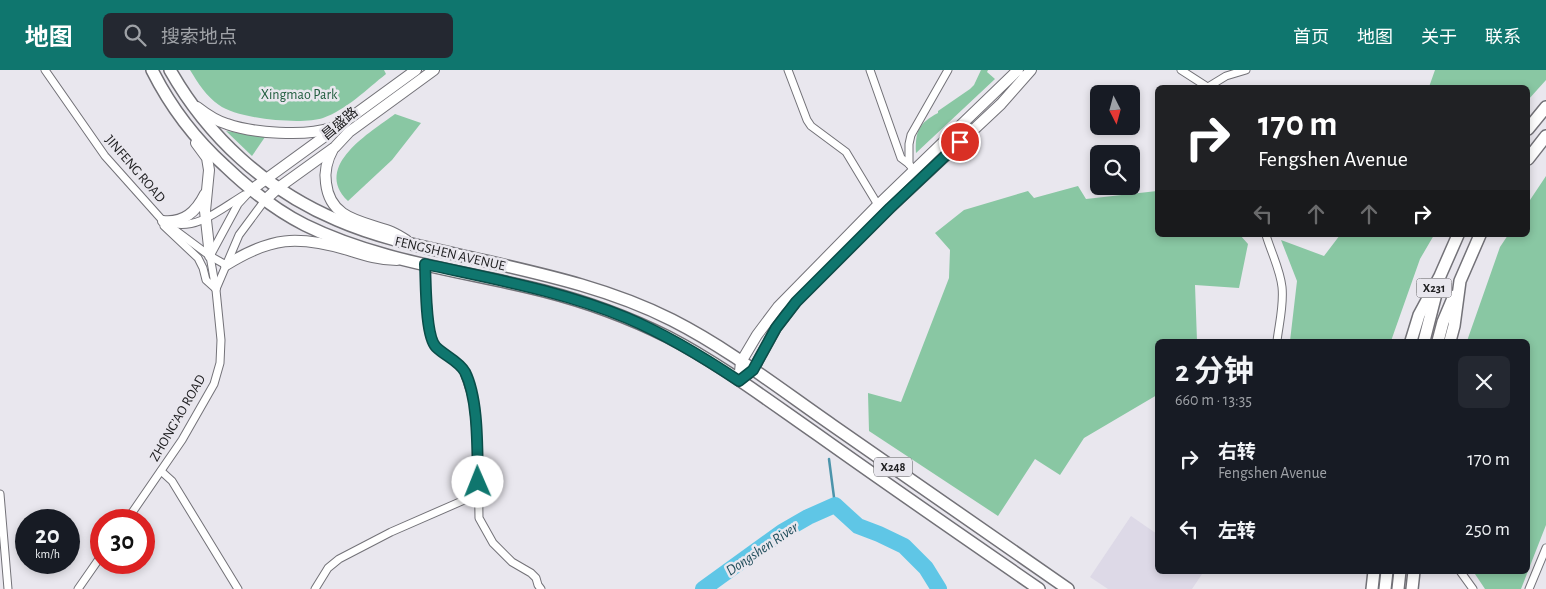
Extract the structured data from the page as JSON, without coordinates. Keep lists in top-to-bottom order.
{
  "streets": {
    "main road": ["FENGSHEN AVENUE", "X231", "X248"],
    "street": ["昌盛路", "JINFENG ROAD", "ZHONG’AO ROAD"]
  },
  "crossings": [
    ["昌盛路", "FENGSHEN AVENUE"],
    ["JINFENG ROAD", "ZHONG’AO ROAD"]
  ],
  "water": ["Dongshen River"],
  "parks": ["Xingmao Park"],
  "north": "bottom",
  "page": {
    "header": "地图",
    "search": "搜索地点",
    "nav": [
      "首页",
      "地图",
      "关于",
      "联系"
    ],
    "turn": ["170 m", "Fengshen Avenue"],
    "heading": ["2 分钟", "660 m · 13:35"],
    "list": [
      {
        "name": "右转",
        "note": "Fengshen Avenue",
        "value": "170 m"
      },
      {
        "name": "左转",
        "value": "250 m"
      }
    ],
    "speed": "20 km/h",
    "limit": "30"
  }
}
